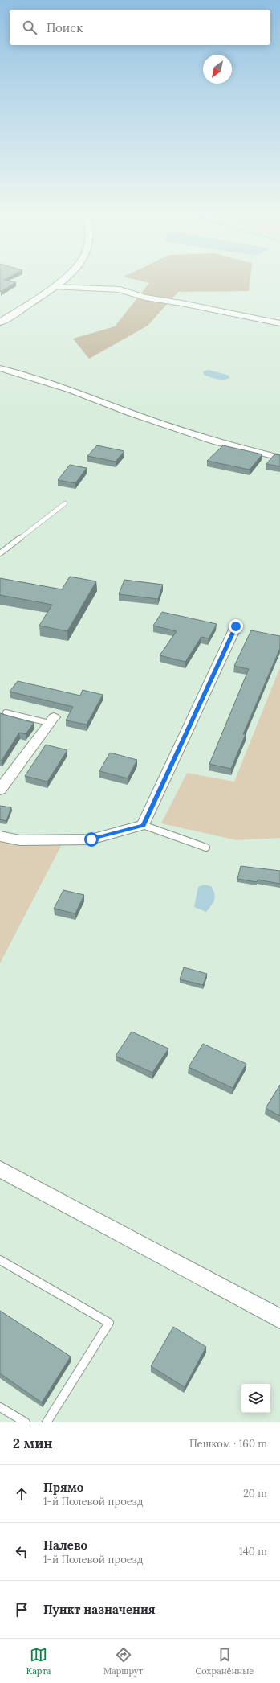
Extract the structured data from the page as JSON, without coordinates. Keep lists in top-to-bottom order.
{
  "north": "bottom left",
  "page": {
    "search": "Поиск",
    "heading": ["2 мин", "Пешком · 160 m"],
    "list": [
      ["Прямо", "1-й Полевой проезд", "20 m"],
      ["Налево", "1-й Полевой проезд", "140 m"],
      "Пункт назначения"
    ],
    "nav": ["Карта", "Маршрут", "Сохранённые"]
  }
}
